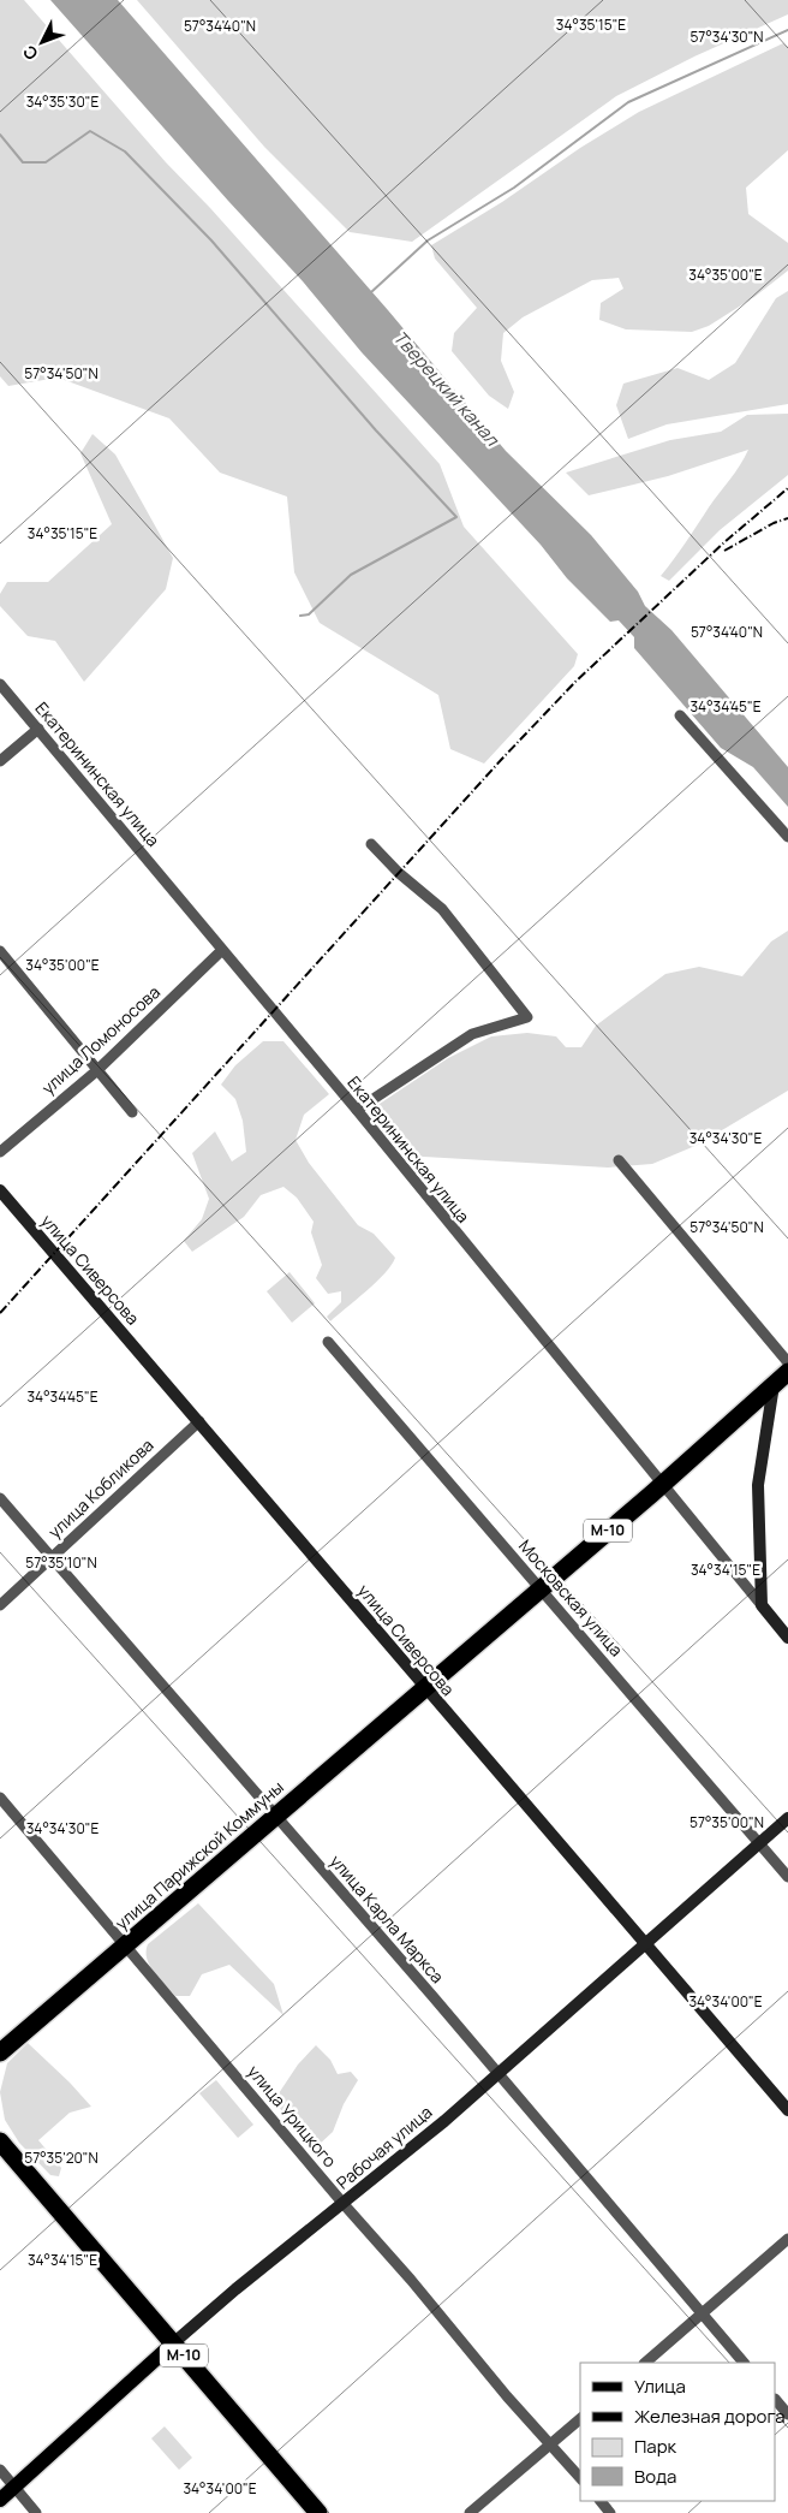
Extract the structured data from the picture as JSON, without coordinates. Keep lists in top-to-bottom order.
{
  "streets": {
    "highway": ["М-10", "улица Парижской Коммуны"],
    "main road": ["Рабочая улица"],
    "street": [
      "Екатерининская улица",
      "улица Ломоносова",
      "улица Сиверсова",
      "улица Кобликова",
      "Московская улица",
      "улица Карла Маркса",
      "улица Урицкого"
    ]
  },
  "crossings": [
    ["Екатерининская улица", "улица Ломоносова"],
    ["Екатерининская улица", "М-10"],
    ["улица Сиверсова", "улица Кобликова"],
    ["улица Сиверсова", "М-10"],
    ["улица Сиверсова", "улица Парижской Коммуны"],
    ["улица Сиверсова", "Рабочая улица"],
    ["улица Кобликова", "улица Карла Маркса"],
    ["М-10", "Московская улица"],
    ["М-10", "улица Парижской Коммуны"],
    ["М-10", "Рабочая улица"],
    ["Московская улица", "Рабочая улица"],
    ["улица Парижской Коммуны", "улица Карла Маркса"],
    ["улица Парижской Коммуны", "улица Урицкого"],
    ["улица Карла Маркса", "Рабочая улица"],
    ["улица Урицкого", "Рабочая улица"]
  ],
  "water": ["Тверецкий канал"],
  "legend": [
    "Улица",
    "Железная дорога",
    "Парк",
    "Вода"
  ],
  "north": "bottom left",
  "coordinates": [
    "34°35'15\"E",
    "57°34'40\"N",
    "57°34'30\"N",
    "34°35'30\"E",
    "34°35'00\"E",
    "57°34'50\"N",
    "34°34'45\"E",
    "34°34'30\"E",
    "57°35'10\"N",
    "34°34'15\"E",
    "57°35'00\"N",
    "34°34'00\"E",
    "57°35'20\"N"
  ]
}
